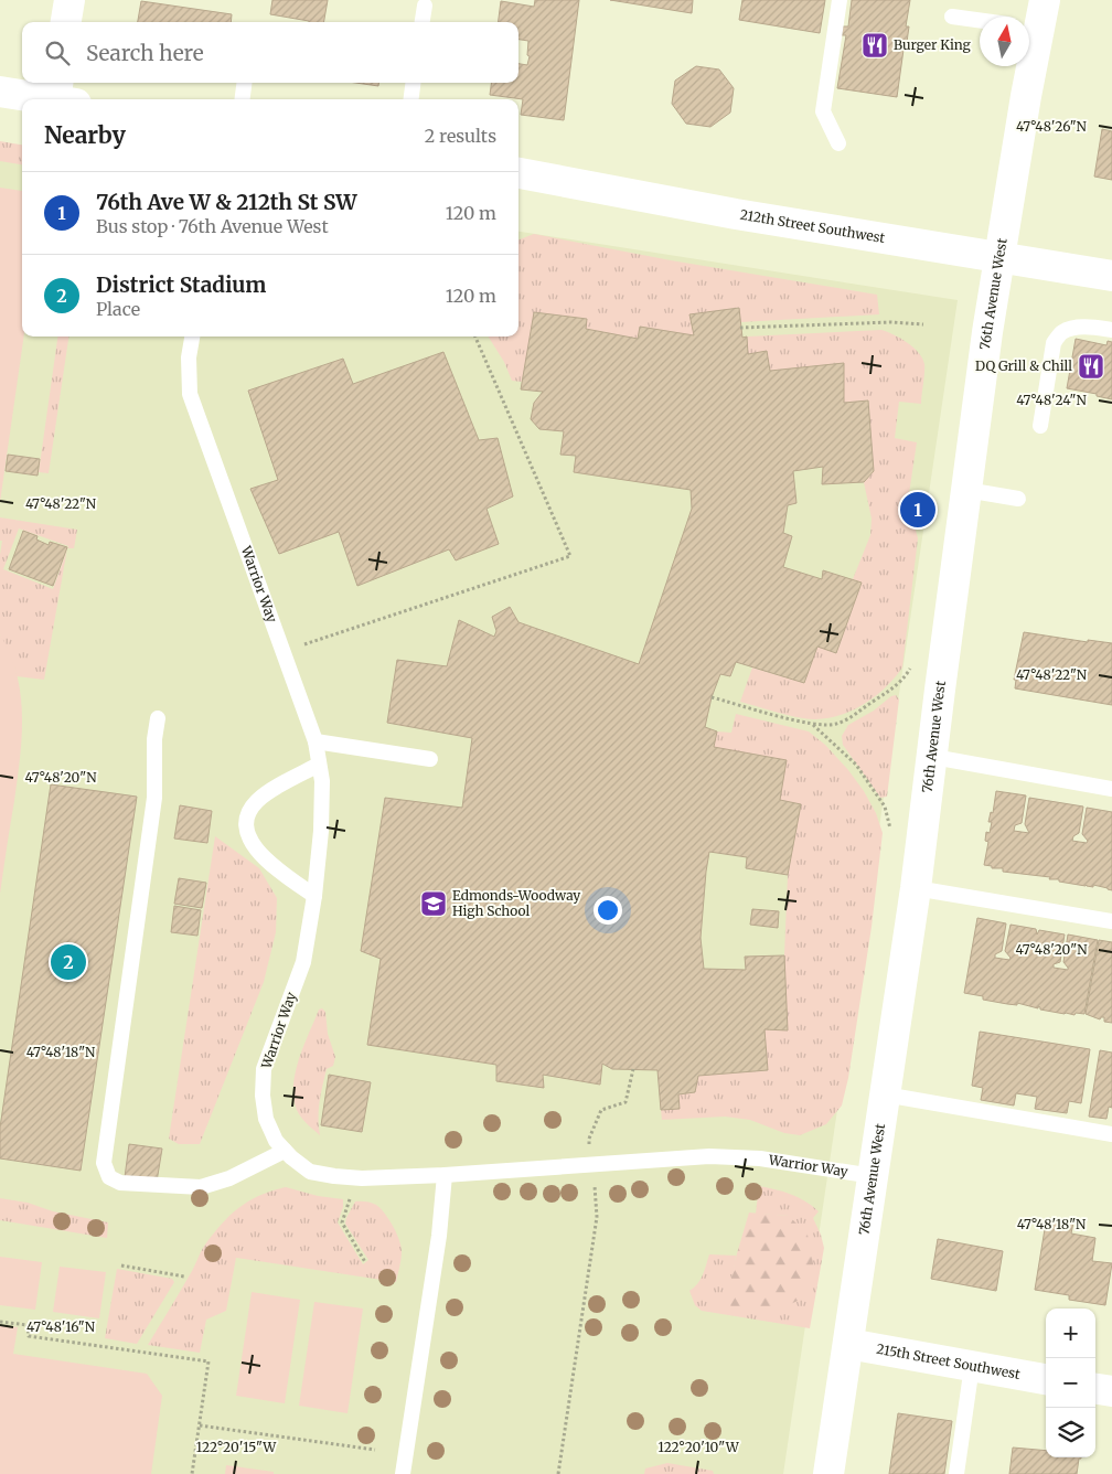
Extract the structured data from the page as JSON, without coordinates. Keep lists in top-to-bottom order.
{
  "streets": {
    "street": ["212th Street Southwest", "76th Avenue West", "215th Street Southwest"],
    "lane": ["Warrior Way"]
  },
  "crossings": [
    ["212th Street Southwest", "76th Avenue West"],
    ["76th Avenue West", "Warrior Way"],
    ["76th Avenue West", "215th Street Southwest"]
  ],
  "places": {
    "restaurant": ["Burger King", "DQ Grill & Chill"],
    "school or university": ["Edmonds-Woodway High School"]
  },
  "north": "top",
  "page": {
    "search": "Search here",
    "heading": ["Nearby", "2 results"],
    "list": [
      {
        "mark": "1",
        "name": "76th Ave W & 212th St SW",
        "note": "Bus stop · 76th Avenue West",
        "value": "120 m"
      },
      {
        "mark": "2",
        "name": "District Stadium",
        "note": "Place",
        "value": "120 m"
      }
    ],
    "pins": ["1", "2"],
    "map_buttons": ["+", "−"]
  },
  "coordinates": [
    "47°48'26\"N",
    "47°48'24\"N",
    "47°48'22\"N",
    "47°48'20\"N",
    "47°48'18\"N",
    "47°48'16\"N",
    "122°20'15\"W",
    "122°20'10\"W"
  ]
}
